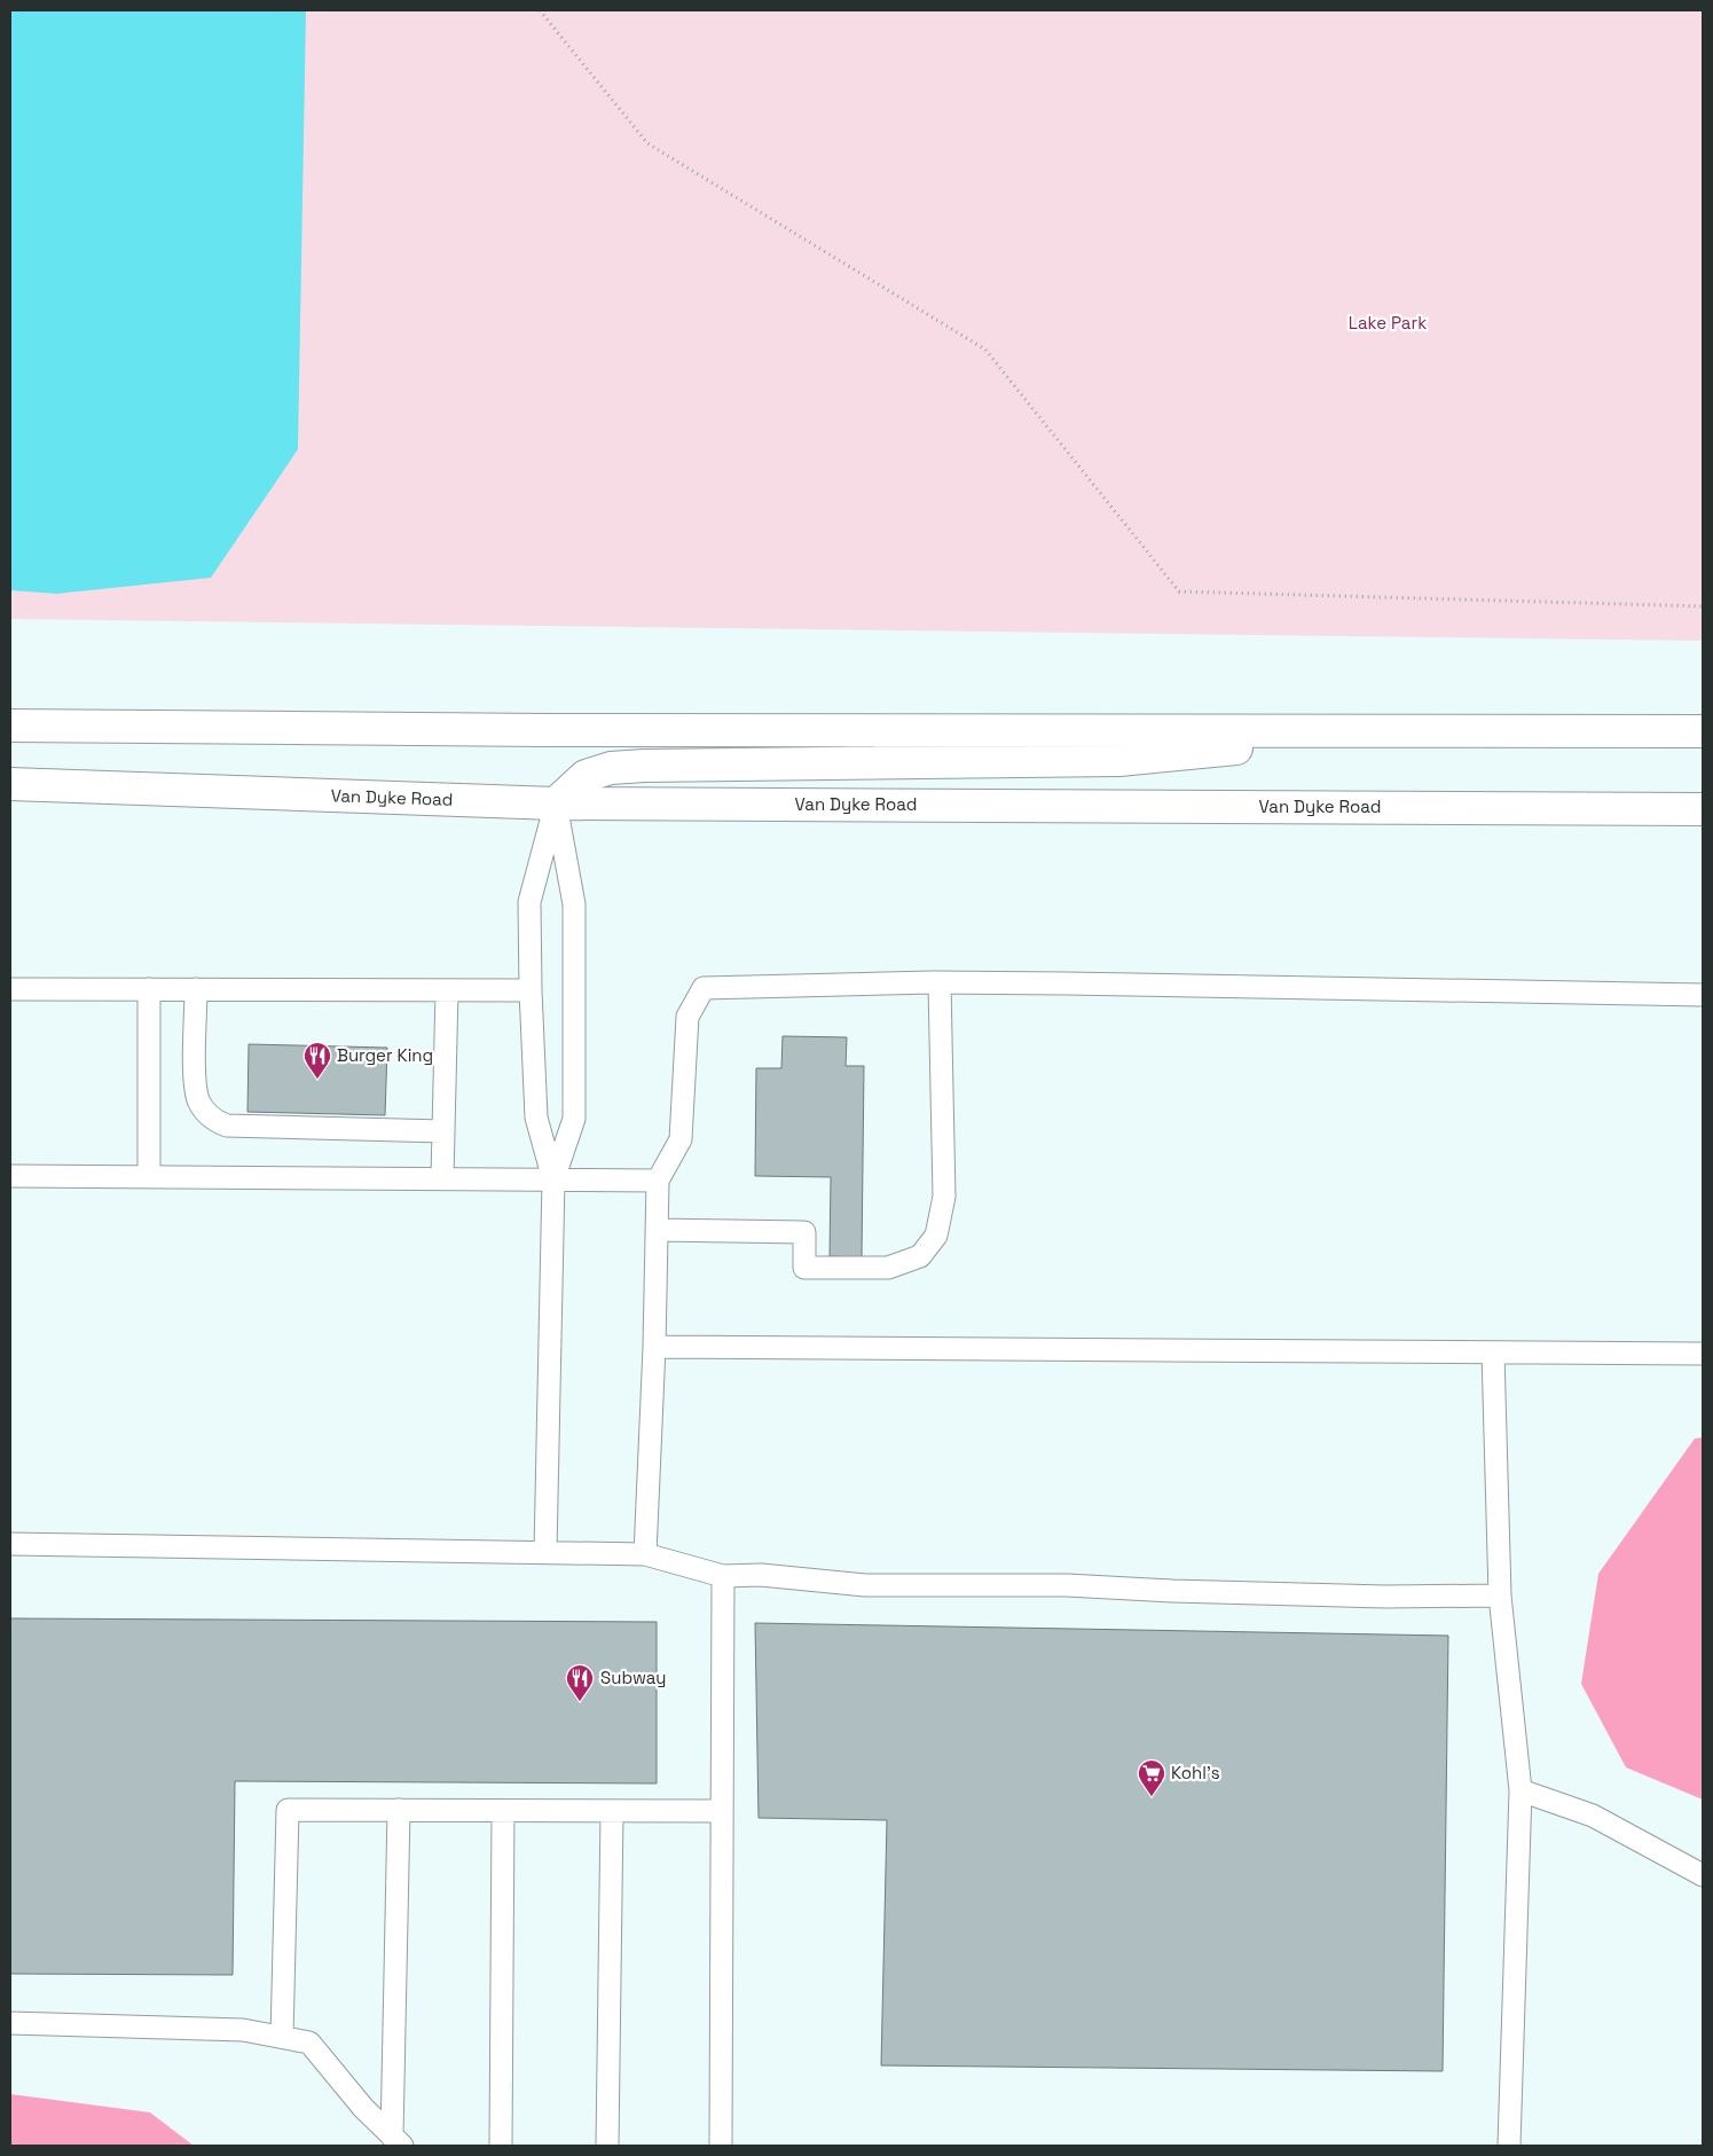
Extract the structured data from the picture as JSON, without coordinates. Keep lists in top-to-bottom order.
{
  "streets": {
    "main road": ["Van Dyke Road"]
  },
  "parks": ["Lake Park"],
  "places": {
    "restaurant": ["Burger King", "Subway"],
    "supermarket": ["Kohl's"]
  }
}
